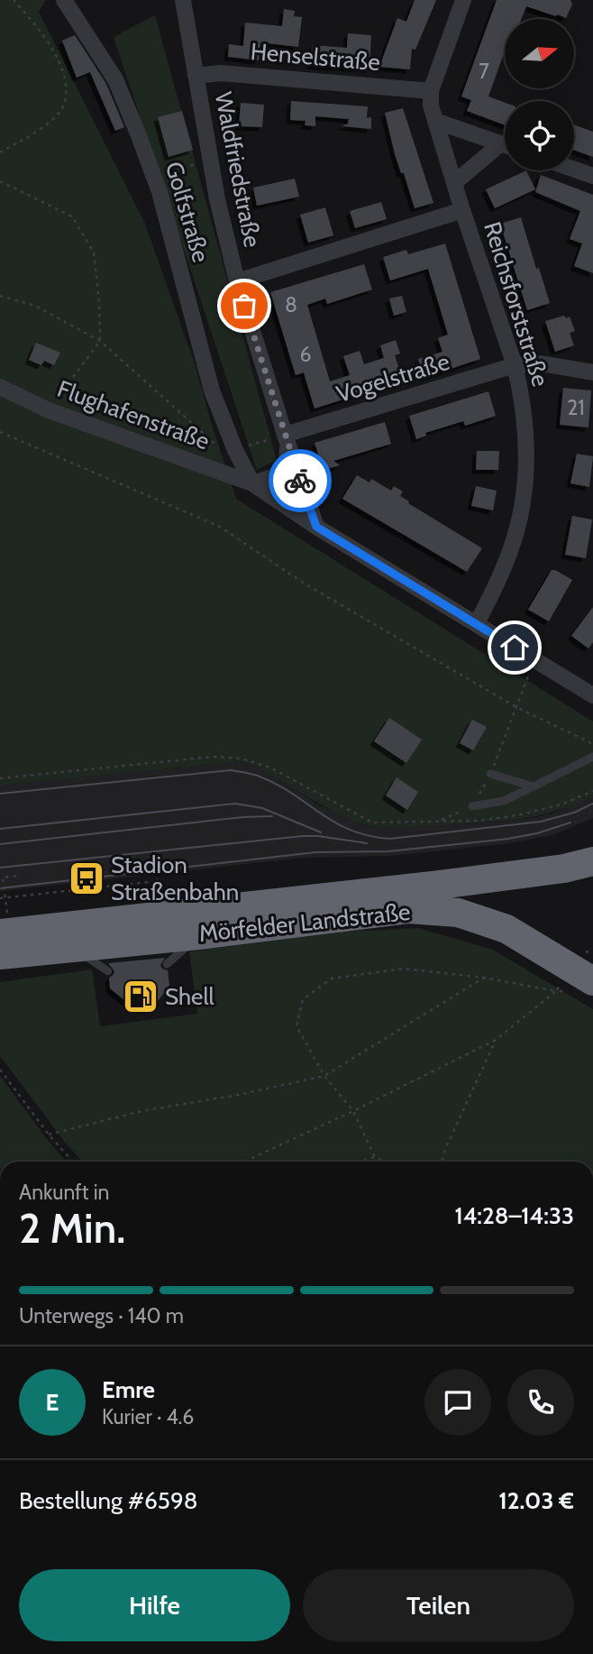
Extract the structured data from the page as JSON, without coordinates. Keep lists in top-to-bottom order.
{
  "streets": {
    "highway": ["Mörfelder Landstraße"],
    "street": [
      "Henselstraße",
      "Waldfriedstraße",
      "Golfstraße",
      "Reichsforststraße",
      "Vogelstraße",
      "Flughafenstraße"
    ]
  },
  "crossings": [
    ["Henselstraße", "Waldfriedstraße"],
    ["Henselstraße", "Reichsforststraße"],
    ["Waldfriedstraße", "Vogelstraße"],
    ["Waldfriedstraße", "Flughafenstraße"],
    ["Golfstraße", "Flughafenstraße"],
    ["Reichsforststraße", "Vogelstraße"],
    ["Reichsforststraße", "Flughafenstraße"]
  ],
  "places": {
    "bus stop": ["Stadion Straßenbahn"],
    "fuel station": ["Shell"]
  },
  "house_numbers": [
    "7",
    "8",
    "6",
    "21"
  ],
  "north": "right",
  "page": {
    "heading": ["2 Min.", "Ankunft in", "14:28–14:33"],
    "panel": [
      "Emre",
      "Kurier · 4.6",
      "Bestellung #6598",
      "12.03 €"
    ],
    "bar": "Unterwegs · 140 m",
    "round": "E",
    "buttons": ["Hilfe", "Teilen"]
  }
}
